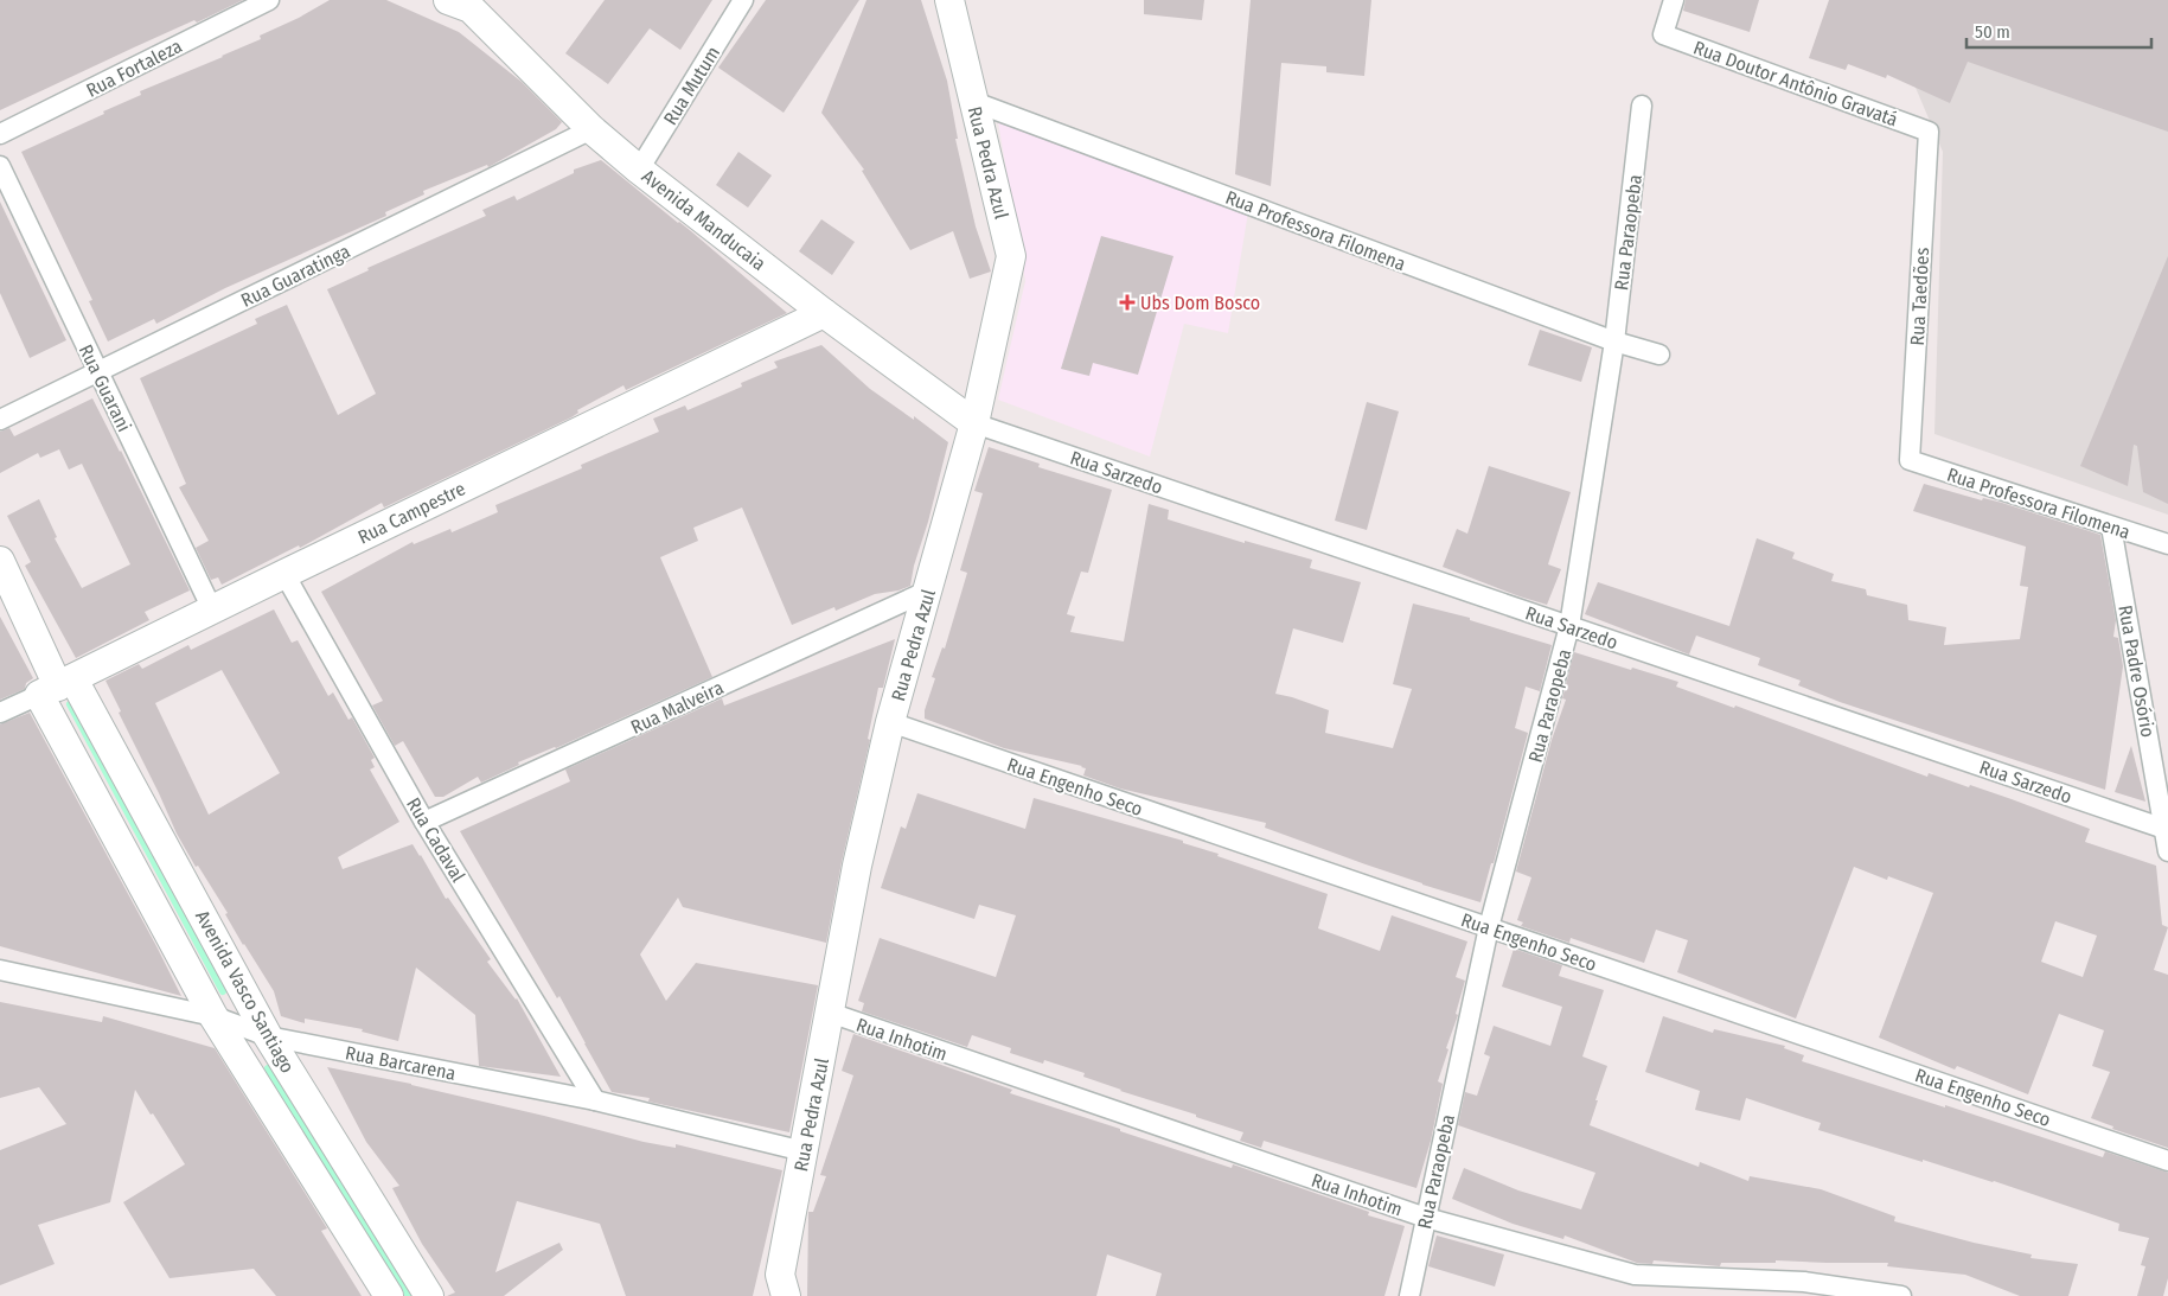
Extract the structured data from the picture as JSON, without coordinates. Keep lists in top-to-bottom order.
{
  "streets": {
    "street": [
      "Rua Fortaleza",
      "Rua Doutor Antônio Gravatá",
      "Rua Mutum",
      "Rua Pedra Azul",
      "Avenida Manducaia",
      "Rua Professora Filomena",
      "Rua Paraopeba",
      "Rua Guaratinga",
      "Rua Taedões",
      "Rua Guarani",
      "Rua Sarzedo",
      "Rua Campestre",
      "Rua Padre Osório",
      "Rua Malveira",
      "Rua Engenho Seco",
      "Rua Cadaval",
      "Avenida Vasco Santiago",
      "Rua Inhotim",
      "Rua Barcarena"
    ]
  },
  "crossings": [
    ["Rua Doutor Antônio Gravatá", "Rua Taedões"],
    ["Rua Mutum", "Avenida Manducaia"],
    ["Rua Pedra Azul", "Avenida Manducaia"],
    ["Rua Pedra Azul", "Rua Professora Filomena"],
    ["Rua Pedra Azul", "Rua Sarzedo"],
    ["Rua Pedra Azul", "Rua Malveira"],
    ["Rua Pedra Azul", "Rua Engenho Seco"],
    ["Rua Pedra Azul", "Rua Inhotim"],
    ["Rua Pedra Azul", "Rua Barcarena"],
    ["Avenida Manducaia", "Rua Guaratinga"],
    ["Avenida Manducaia", "Rua Sarzedo"],
    ["Avenida Manducaia", "Rua Campestre"],
    ["Rua Professora Filomena", "Rua Paraopeba"],
    ["Rua Professora Filomena", "Rua Taedões"],
    ["Rua Professora Filomena", "Rua Padre Osório"],
    ["Rua Paraopeba", "Rua Sarzedo"],
    ["Rua Paraopeba", "Rua Engenho Seco"],
    ["Rua Paraopeba", "Rua Inhotim"],
    ["Rua Guaratinga", "Rua Guarani"],
    ["Rua Guarani", "Rua Campestre"],
    ["Rua Sarzedo", "Rua Padre Osório"],
    ["Rua Campestre", "Rua Cadaval"],
    ["Rua Campestre", "Avenida Vasco Santiago"],
    ["Rua Malveira", "Rua Cadaval"],
    ["Rua Cadaval", "Rua Barcarena"],
    ["Avenida Vasco Santiago", "Rua Barcarena"]
  ],
  "places": {
    "health": ["Ubs Dom Bosco"]
  },
  "scale_bar": "50 m"
}
